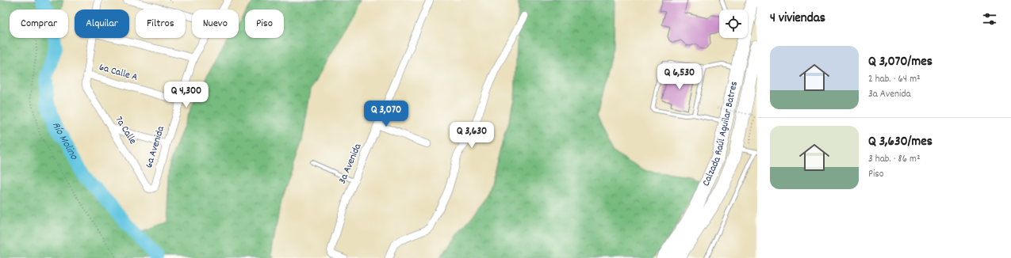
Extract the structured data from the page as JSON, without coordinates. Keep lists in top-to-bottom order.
{
  "streets": {
    "highway": ["Calzada Raúl Aguilar Batres"],
    "street": [
      "6a Calle A",
      "7a Calle",
      "6a Avenida",
      "3a Avenida"
    ]
  },
  "crossings": [
    ["6a Calle A", "7a Calle"],
    ["6a Calle A", "6a Avenida"],
    ["7a Calle", "6a Avenida"]
  ],
  "water": ["Río Molino"],
  "page": {
    "heading": "4 viviendas",
    "chip": [
      "Comprar",
      "Alquilar",
      "Filtros",
      "Nuevo",
      "Piso"
    ],
    "list": [
      {
        "name": "Q 3,070/mes",
        "note": "2 hab. · 64 m² · 3a Avenida"
      },
      {
        "name": "Q 3,630/mes",
        "note": "3 hab. · 86 m² · Piso"
      }
    ],
    "price": [
      "Q 6,530",
      "Q 4,300",
      "Q 3,070",
      "Q 3,630"
    ]
  }
}
